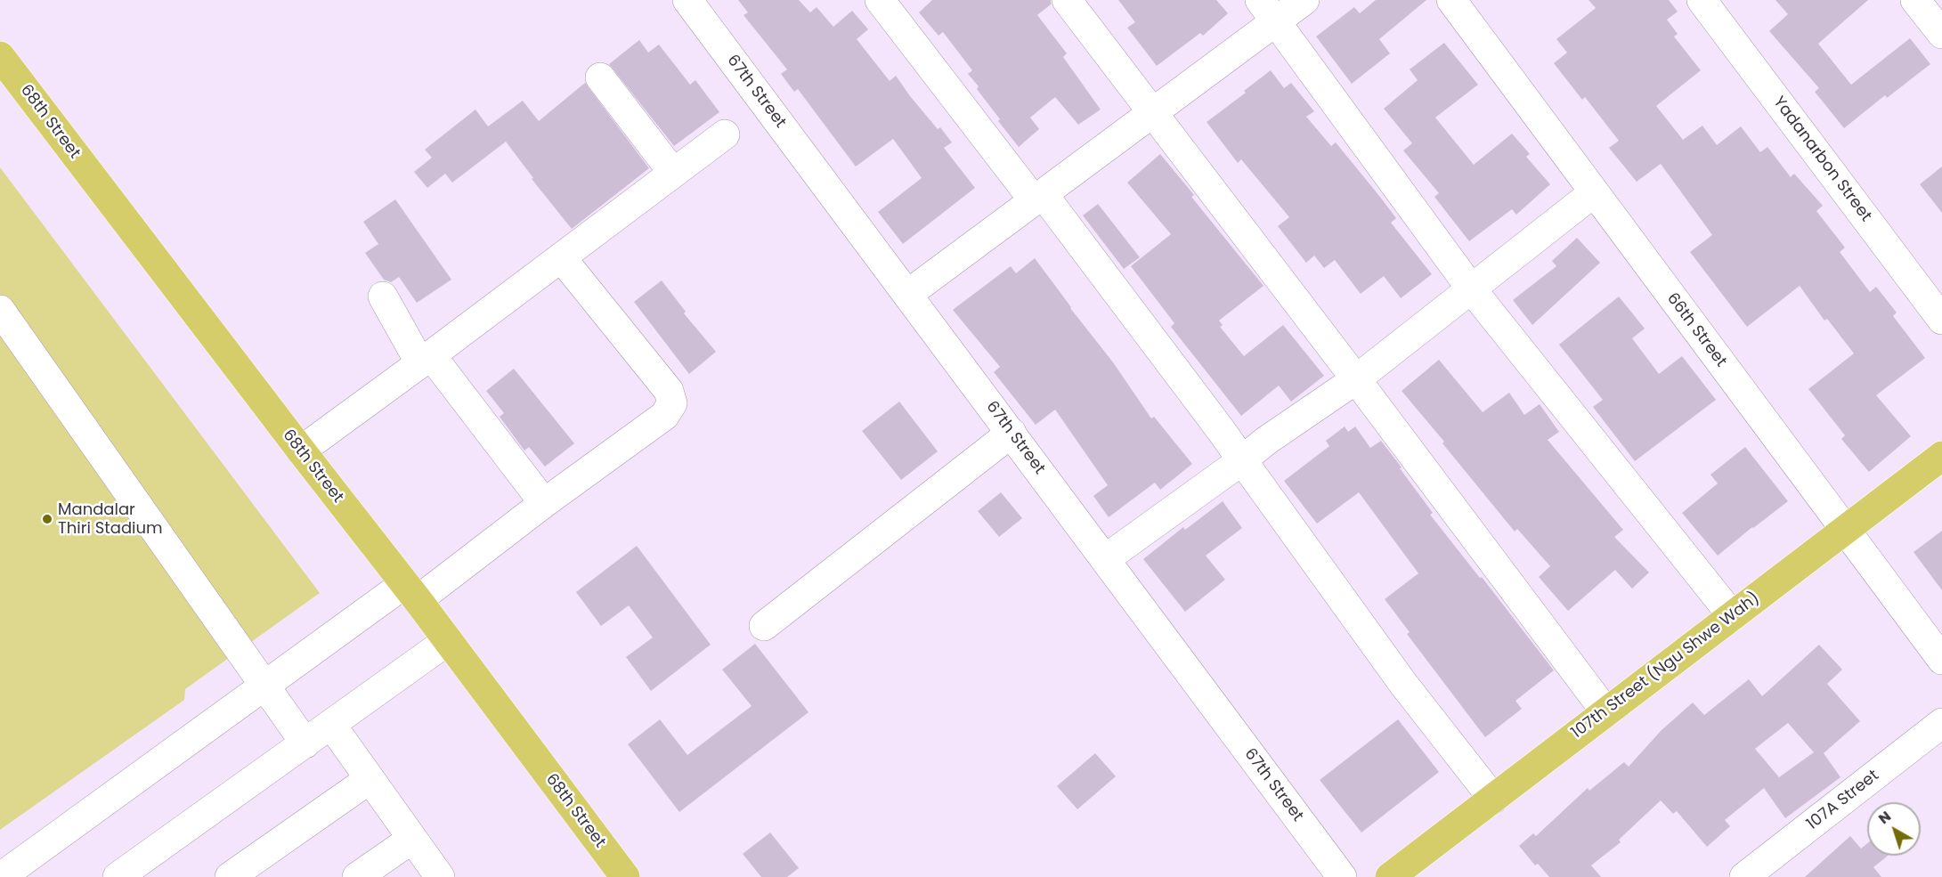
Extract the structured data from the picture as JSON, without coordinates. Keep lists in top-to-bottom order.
{
  "streets": {
    "main road": ["68th Street", "107th Street (Ngu Shwe Wah)"],
    "street": [
      "67th Street",
      "Yadanarbon Street",
      "66th Street",
      "107A Street"
    ]
  },
  "crossings": [
    ["66th Street", "107th Street (Ngu Shwe Wah)"]
  ],
  "places": ["Mandalar Thiri Stadium"],
  "north": "top left"
}
